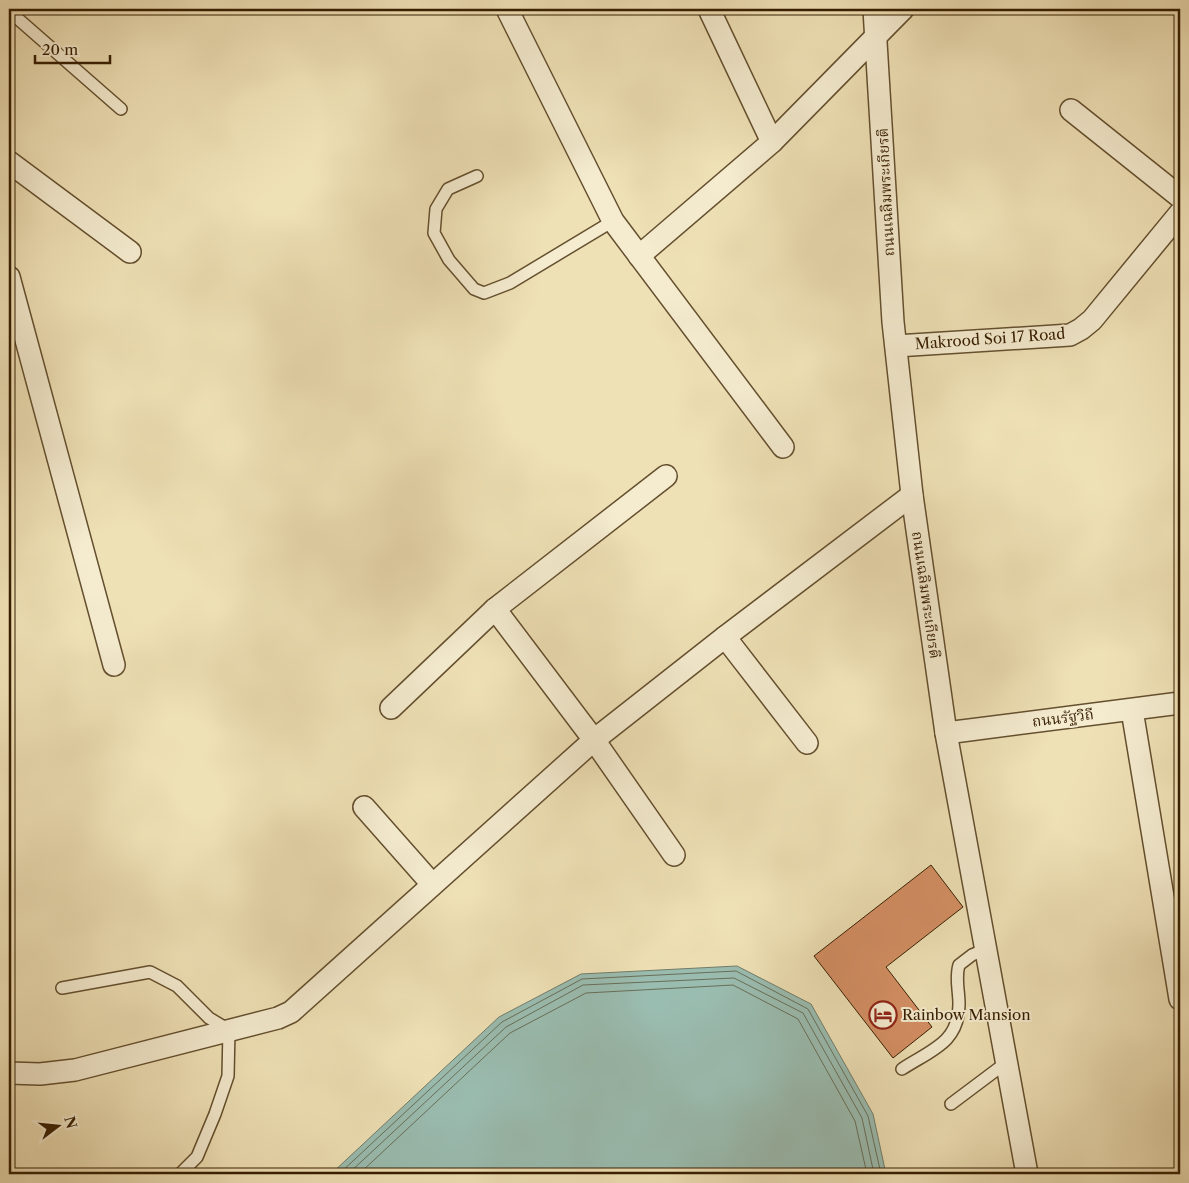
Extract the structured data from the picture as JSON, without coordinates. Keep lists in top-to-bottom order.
{
  "streets": {
    "street": ["ถนนเฉลิมพระเกียรติ", "Makrood Soi 17 Road", "ถนนรัฐวิถี"]
  },
  "crossings": [
    ["ถนนเฉลิมพระเกียรติ", "Makrood Soi 17 Road"],
    ["ถนนเฉลิมพระเกียรติ", "ถนนรัฐวิถี"]
  ],
  "places": {
    "hotel": ["Rainbow Mansion"]
  },
  "scale_bar": "20 m",
  "north": "right"
}
